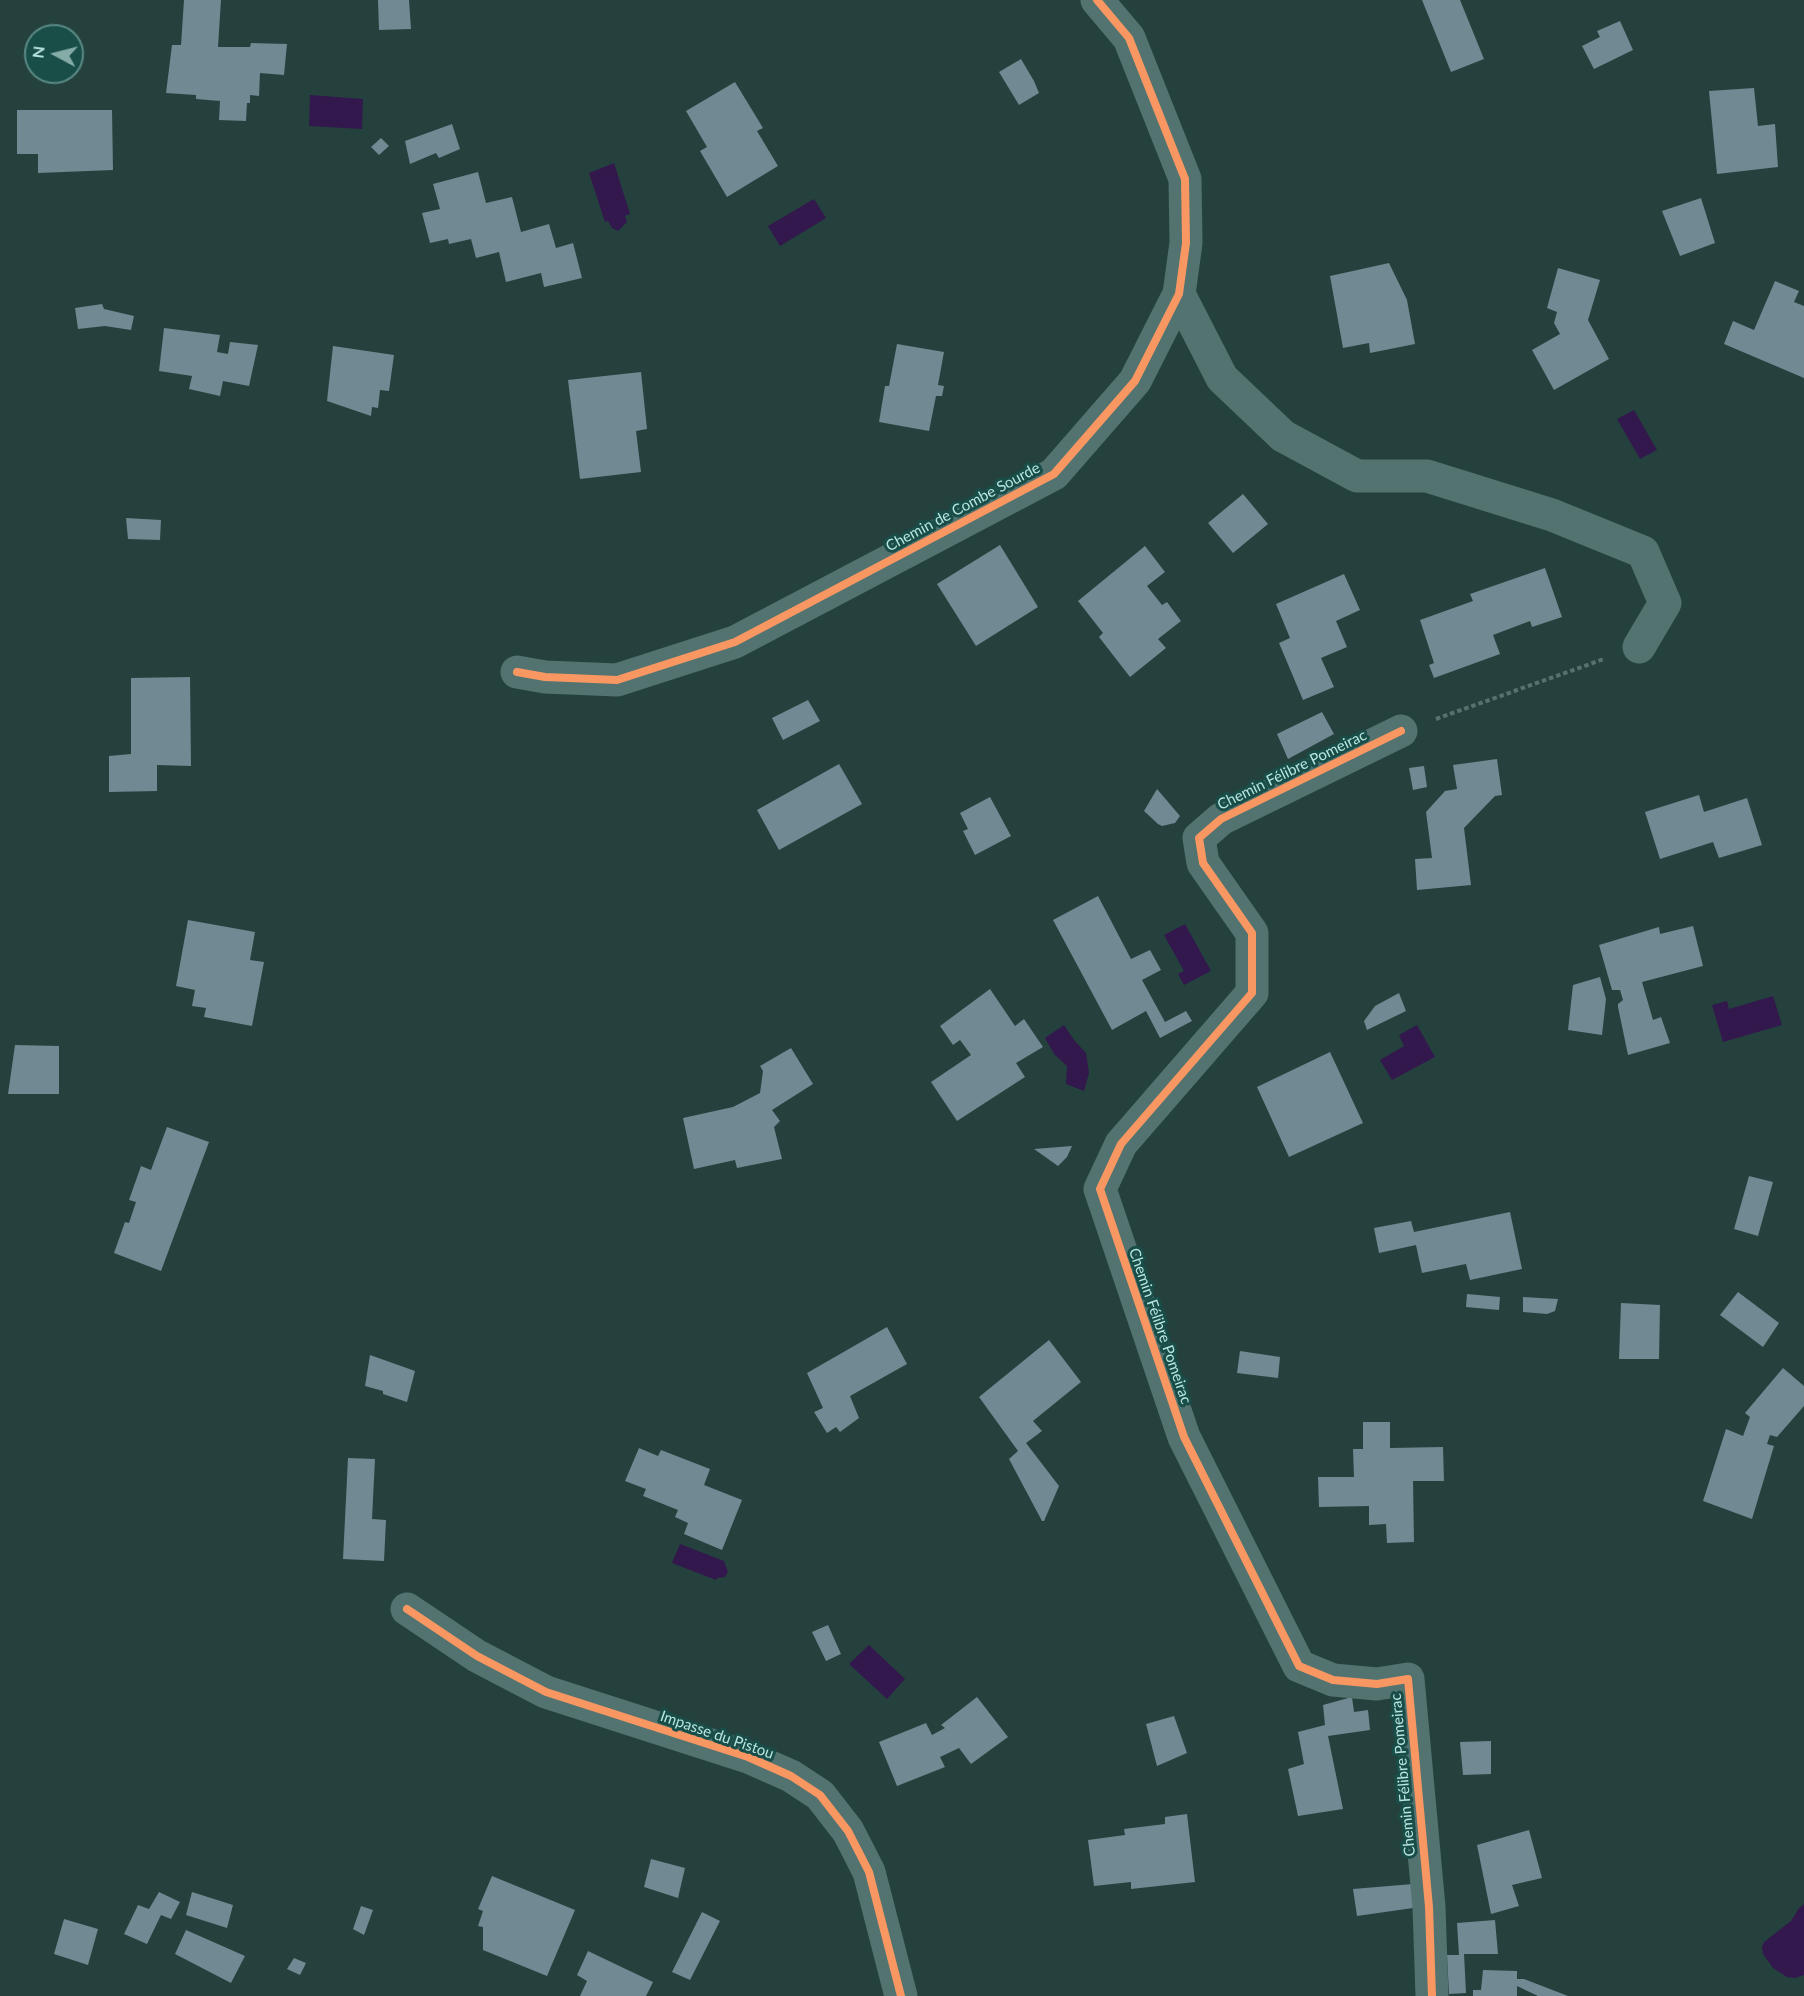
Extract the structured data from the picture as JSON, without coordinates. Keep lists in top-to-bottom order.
{
  "streets": {
    "street": ["Chemin de Combe Sourde", "Chemin Félibre Pomeirac", "Impasse du Pistou"]
  },
  "north": "left"
}
